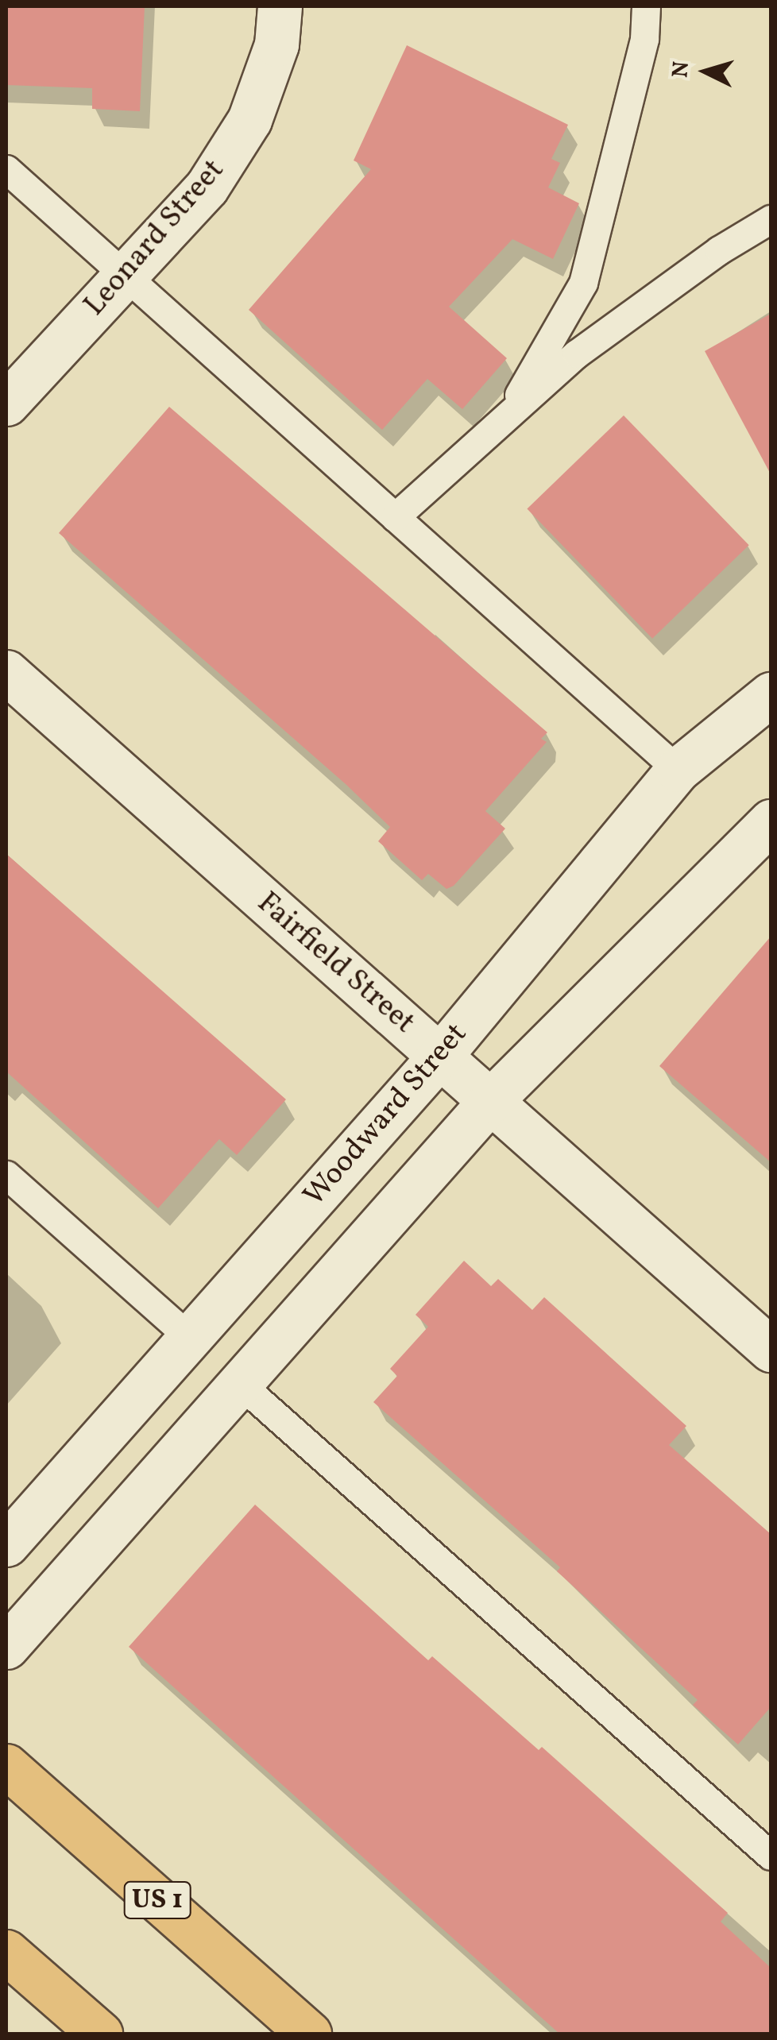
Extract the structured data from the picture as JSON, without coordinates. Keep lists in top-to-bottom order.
{
  "streets": {
    "highway": ["US 1"],
    "street": ["Leonard Street", "Fairfield Street", "Woodward Street"]
  },
  "crossings": [
    ["Fairfield Street", "Woodward Street"]
  ],
  "north": "left"
}
